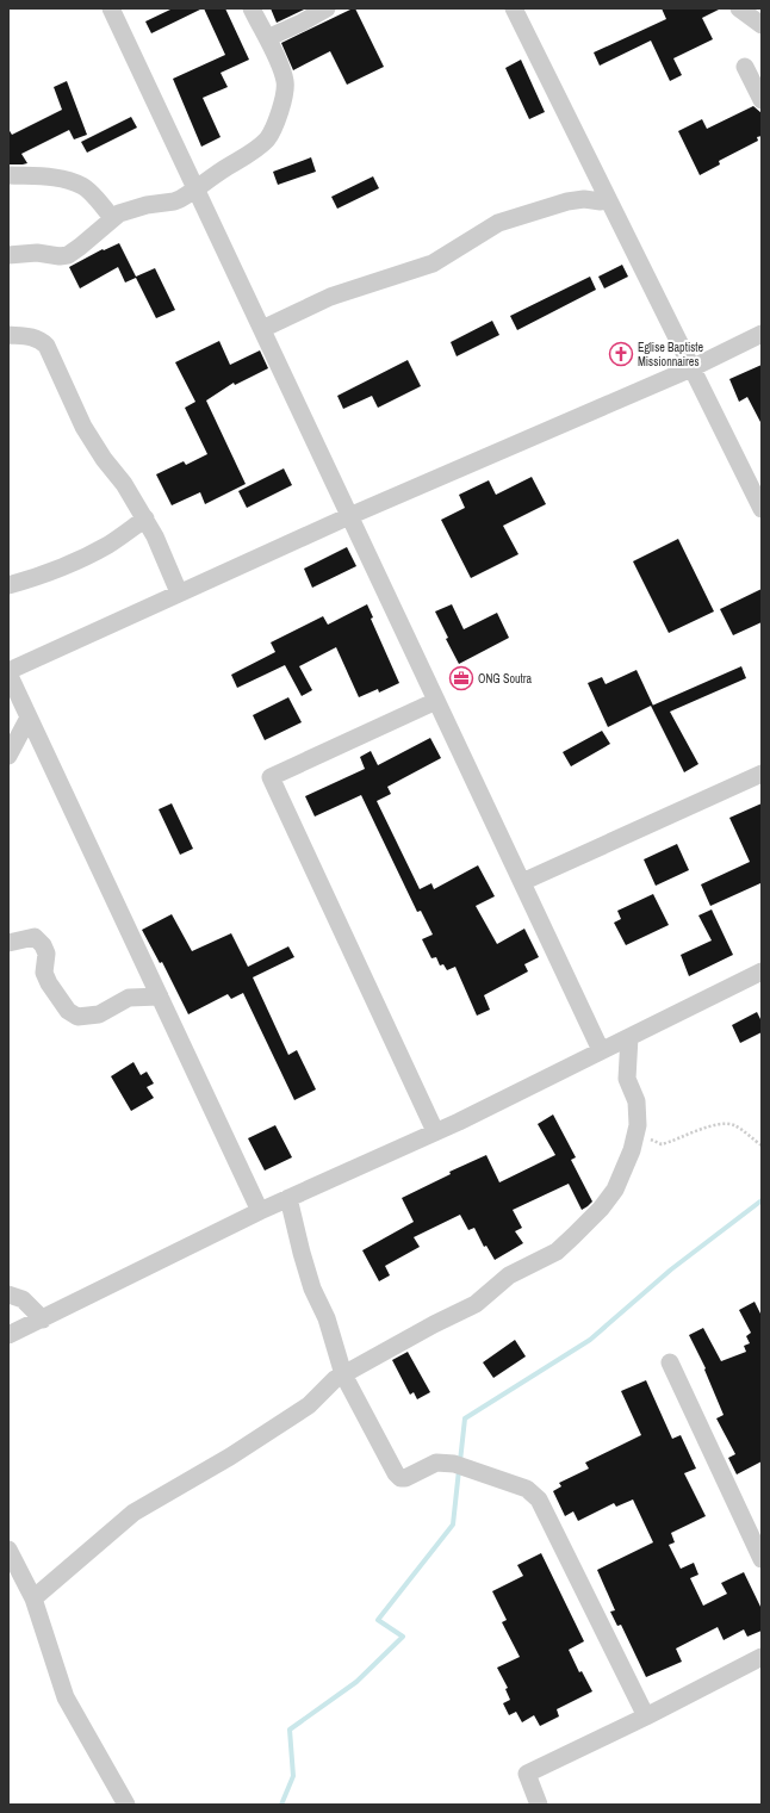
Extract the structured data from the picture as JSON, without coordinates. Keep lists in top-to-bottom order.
{
  "places": {
    "church": ["Eglise Baptiste Missionnaires"],
    "office": ["ONG Soutra"]
  }
}
